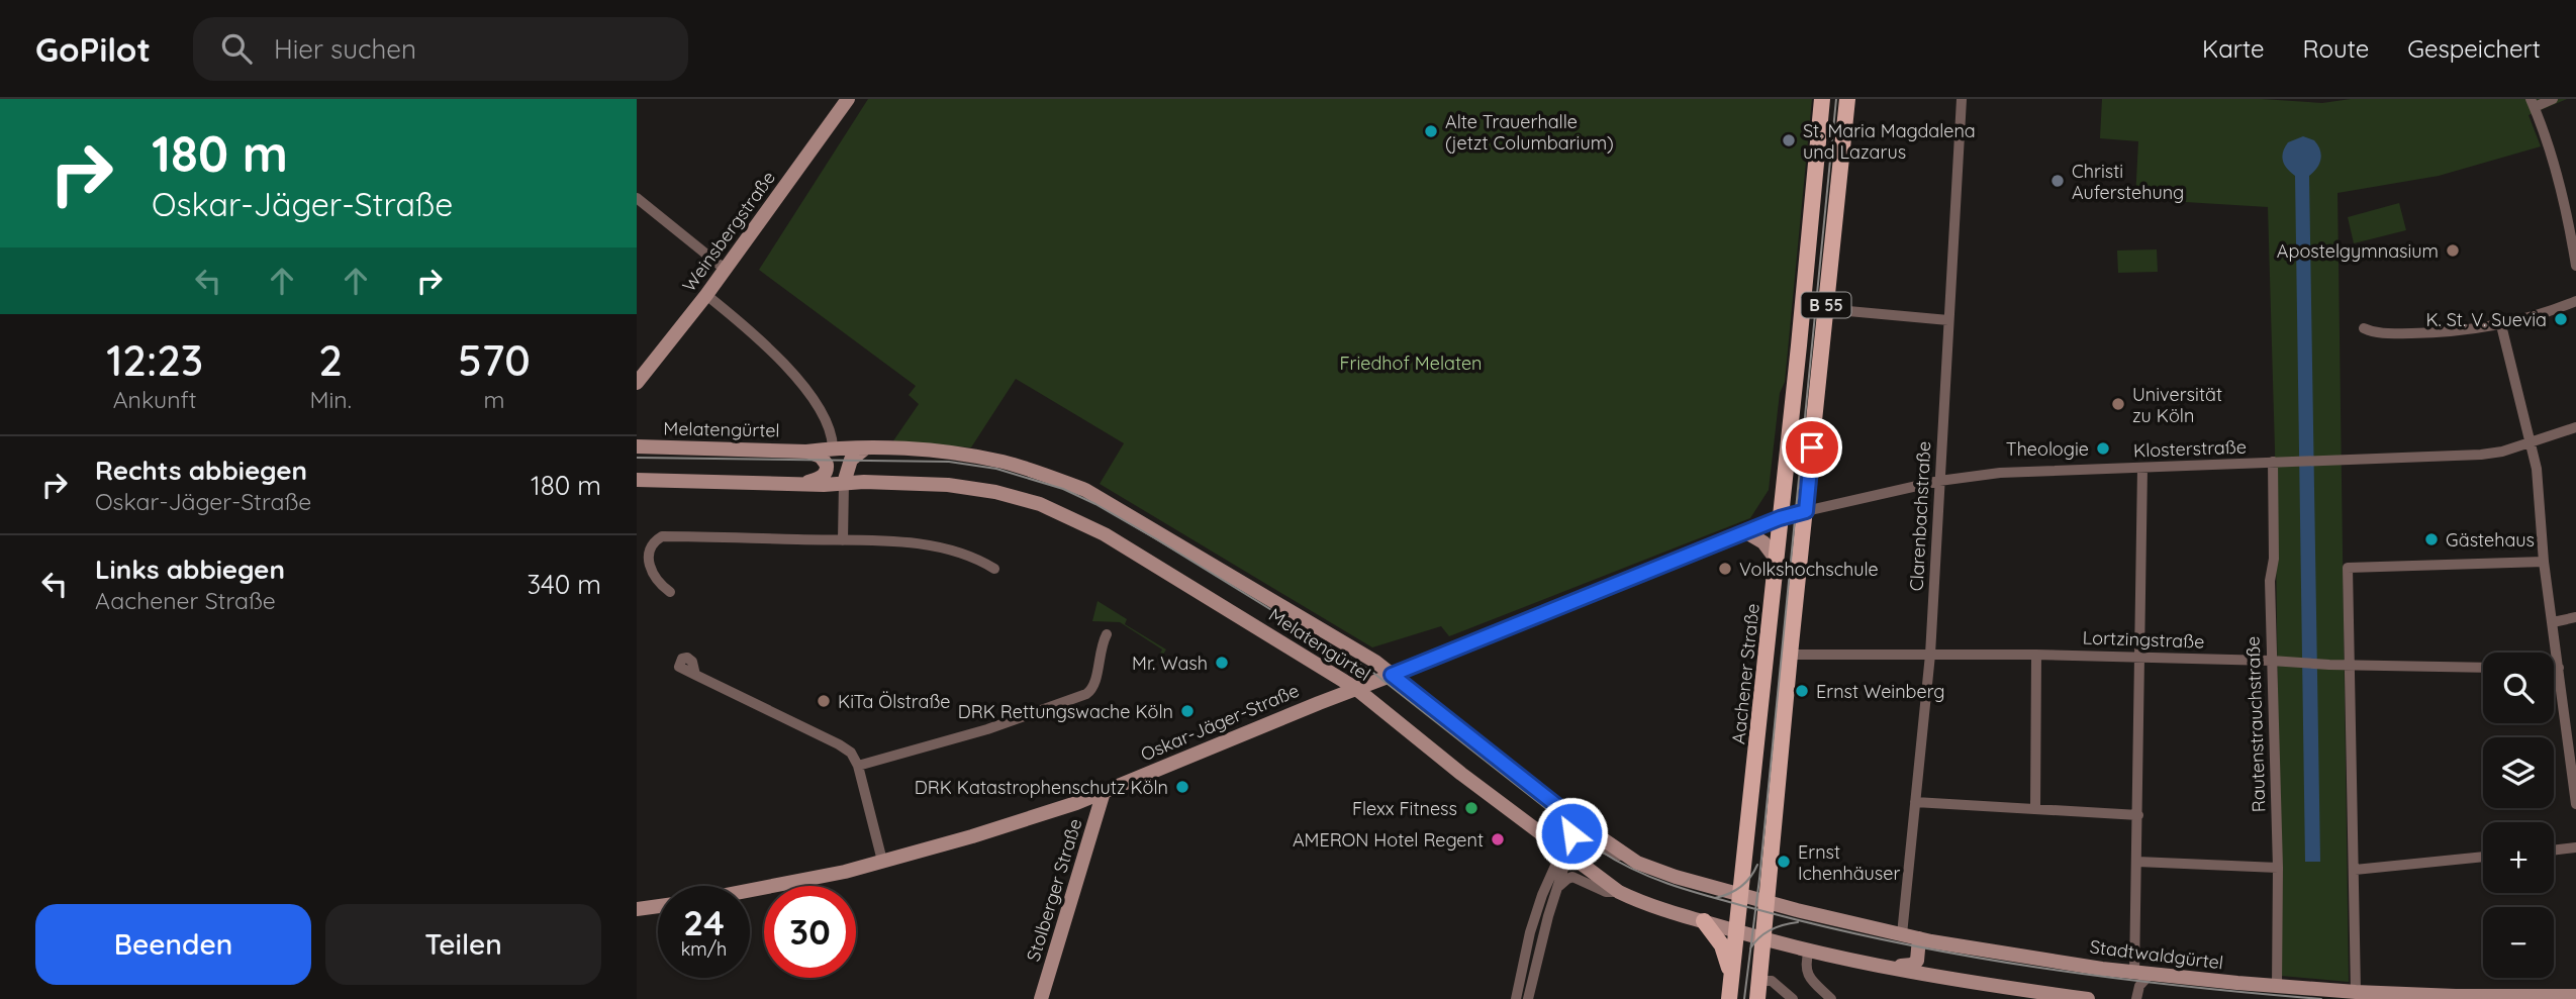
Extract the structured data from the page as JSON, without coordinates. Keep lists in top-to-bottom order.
{
  "streets": {
    "main road": [
      "Weinsbergstraße",
      "B 55",
      "Melatengürtel",
      "Aachener Straße",
      "Oskar-Jäger-Straße",
      "Stolberger Straße",
      "Stadtwaldgürtel"
    ],
    "street": [
      "Klosterstraße",
      "Clarenbachstraße",
      "Lortzingstraße",
      "Rautenstrauchstraße"
    ]
  },
  "crossings": [
    ["B 55", "Klosterstraße"],
    ["B 55", "Lortzingstraße"],
    ["B 55", "Oskar-Jäger-Straße"],
    ["B 55", "Stadtwaldgürtel"],
    ["Melatengürtel", "Aachener Straße"],
    ["Melatengürtel", "Oskar-Jäger-Straße"],
    ["Melatengürtel", "Stadtwaldgürtel"],
    ["Klosterstraße", "Clarenbachstraße"],
    ["Klosterstraße", "Oskar-Jäger-Straße"],
    ["Klosterstraße", "Rautenstrauchstraße"],
    ["Clarenbachstraße", "Lortzingstraße"],
    ["Clarenbachstraße", "Stadtwaldgürtel"],
    ["Lortzingstraße", "Rautenstrauchstraße"],
    ["Aachener Straße", "Oskar-Jäger-Straße"],
    ["Aachener Straße", "Stadtwaldgürtel"],
    ["Oskar-Jäger-Straße", "Stolberger Straße"],
    ["Rautenstrauchstraße", "Stadtwaldgürtel"]
  ],
  "parks": ["Friedhof Melaten"],
  "places": [
    "Alte Trauerhalle (jetzt Columbarium)",
    "St. Maria Magdalena und Lazarus",
    "Christi Auferstehung",
    "Apostelgymnasium",
    "K. St. V. Suevia",
    "Universität zu Köln",
    "Theologie",
    "Gästehaus",
    "Volkshochschule",
    "Mr. Wash",
    "Ernst Weinberg",
    "KiTa Ölstraße",
    "DRK Rettungswache Köln",
    "DRK Katastrophenschutz Köln",
    "Flexx Fitness",
    "AMERON Hotel Regent",
    "Ernst Ichenhäuser"
  ],
  "page": {
    "header": "GoPilot",
    "search": "Hier suchen",
    "nav": ["Karte", "Route", "Gespeichert"],
    "turn": ["180 m", "Oskar-Jäger-Straße"],
    "eta": [
      "12:23",
      "Ankunft",
      "2",
      "Min.",
      "570",
      "m"
    ],
    "list": [
      {
        "name": "Rechts abbiegen",
        "note": "Oskar-Jäger-Straße",
        "value": "180 m"
      },
      {
        "name": "Links abbiegen",
        "note": "Aachener Straße",
        "value": "340 m"
      }
    ],
    "map_buttons": ["+", "−"],
    "speed": "24 km/h",
    "limit": "30",
    "buttons": ["Beenden", "Teilen"]
  }
}
